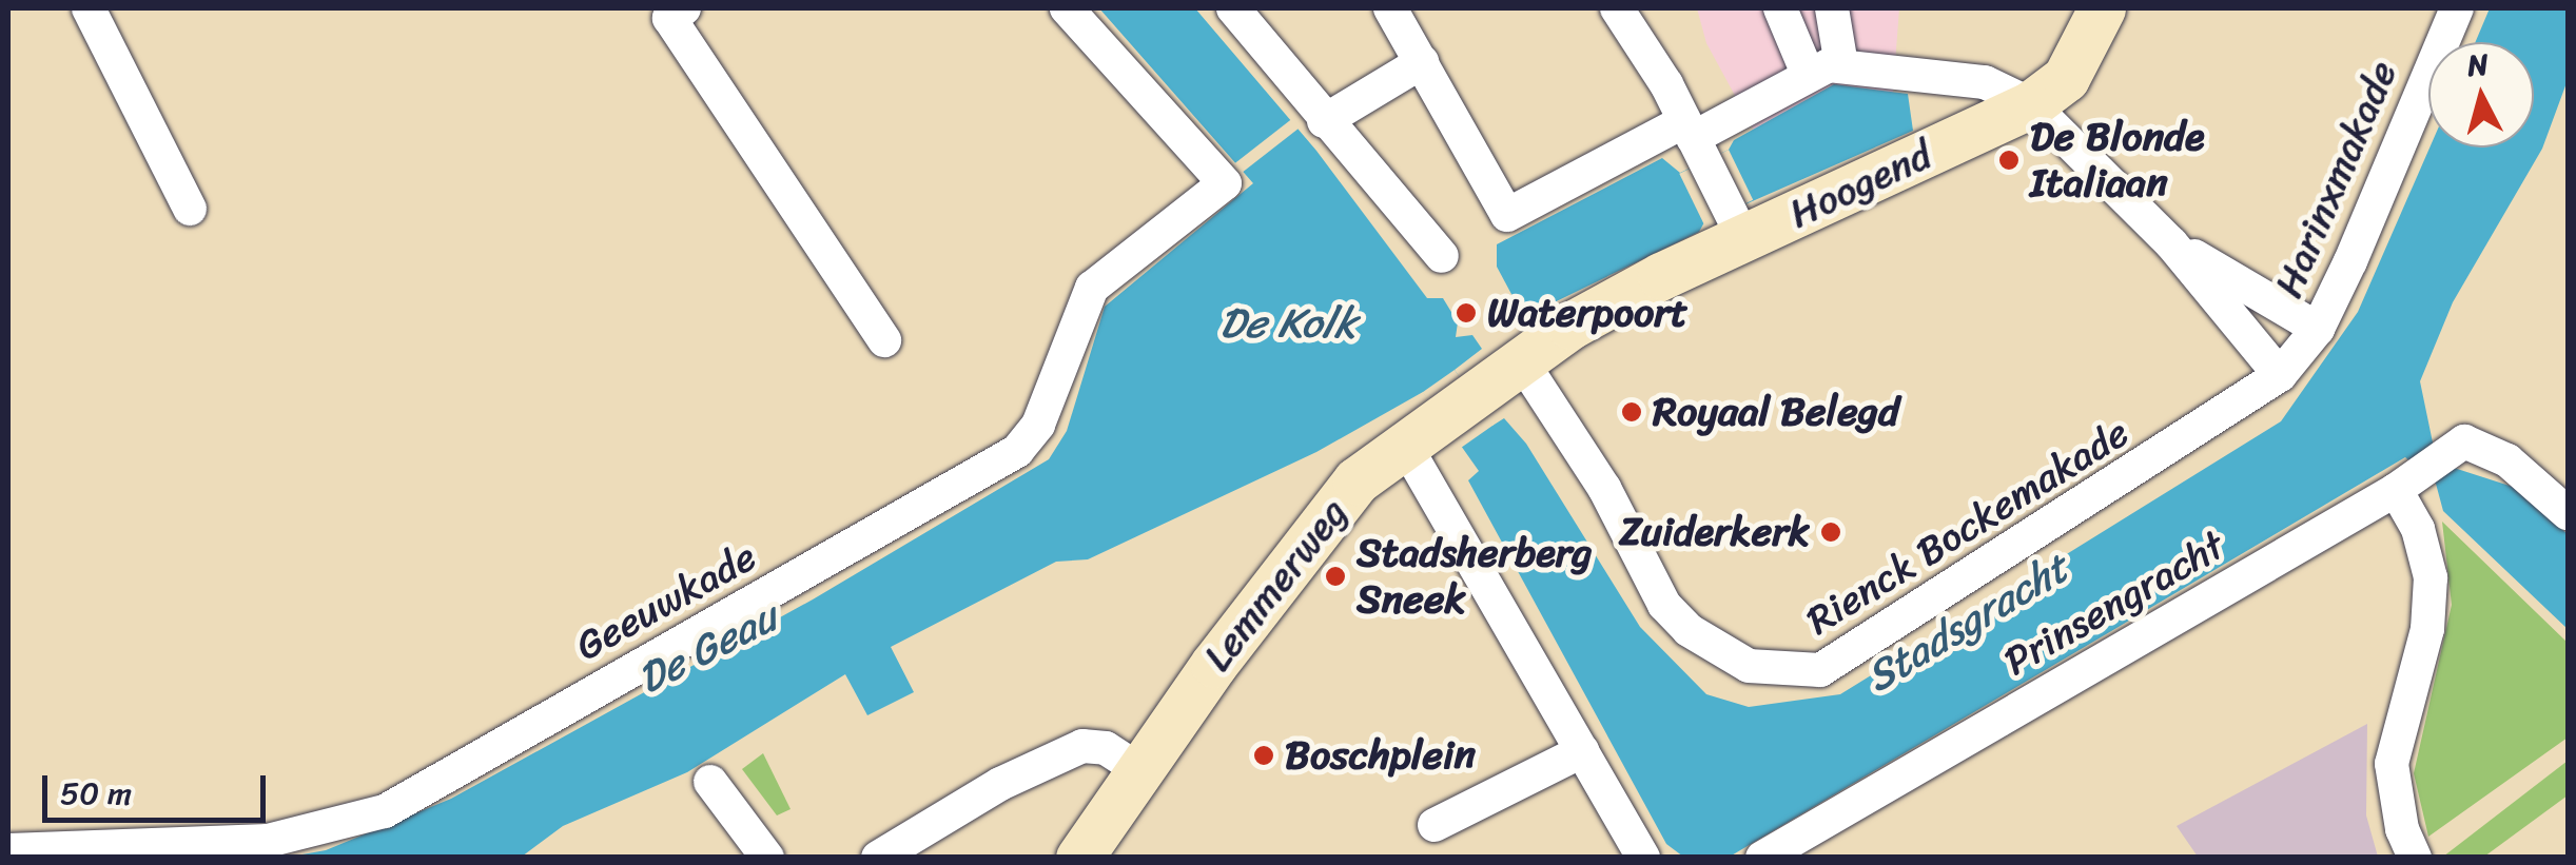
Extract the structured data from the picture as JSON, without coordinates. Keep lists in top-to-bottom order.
{
  "streets": {
    "main road": ["Hoogend", "Lemmerweg"],
    "street": [
      "Harinxmakade",
      "Rienck Bockemakade",
      "Geeuwkade",
      "Prinsengracht"
    ]
  },
  "crossings": [
    ["Harinxmakade", "Rienck Bockemakade"],
    ["Hoogend", "Rienck Bockemakade"],
    ["Hoogend", "Lemmerweg"],
    ["Rienck Bockemakade", "Lemmerweg"]
  ],
  "water": ["De Kolk", "Stadsgracht", "De Geau"],
  "places": [
    "De Blonde Italiaan",
    "Waterpoort",
    "Royaal Belegd",
    "Zuiderkerk",
    "Stadsherberg Sneek",
    "Boschplein"
  ],
  "scale_bar": "50 m",
  "north": "top"
}
